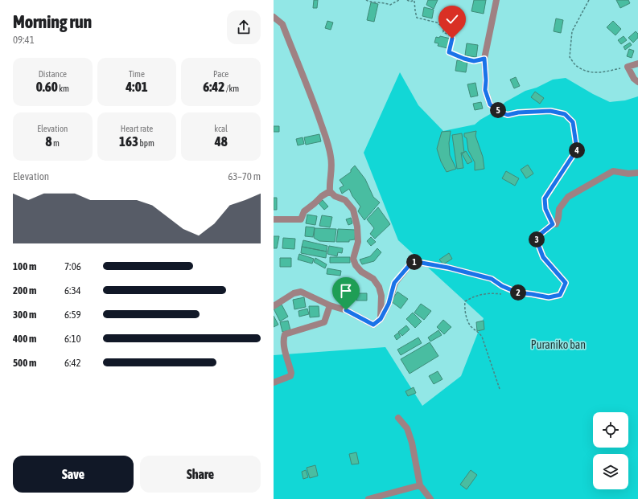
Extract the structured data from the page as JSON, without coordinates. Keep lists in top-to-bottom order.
{
  "parks": ["Puraniko ban"],
  "page": {
    "heading": ["Morning run", "09:41"],
    "stats": [
      ["Distance", "0.60 km"],
      ["Time", "4:01"],
      ["Pace", "6:42 /km"],
      ["Elevation", "8 m"],
      ["Heart rate", "163 bpm"],
      ["kcal", "48"]
    ],
    "pins": [
      "5",
      "4",
      "3",
      "1",
      "2"
    ],
    "chart": ["Elevation", "63–70 m"],
    "list": [
      {
        "name": "100 m",
        "note": "7:06"
      },
      {
        "name": "200 m",
        "note": "6:34"
      },
      {
        "name": "300 m",
        "note": "6:59"
      },
      {
        "name": "400 m",
        "note": "6:10"
      },
      {
        "name": "500 m",
        "note": "6:42"
      }
    ],
    "buttons": ["Save", "Share"]
  }
}
